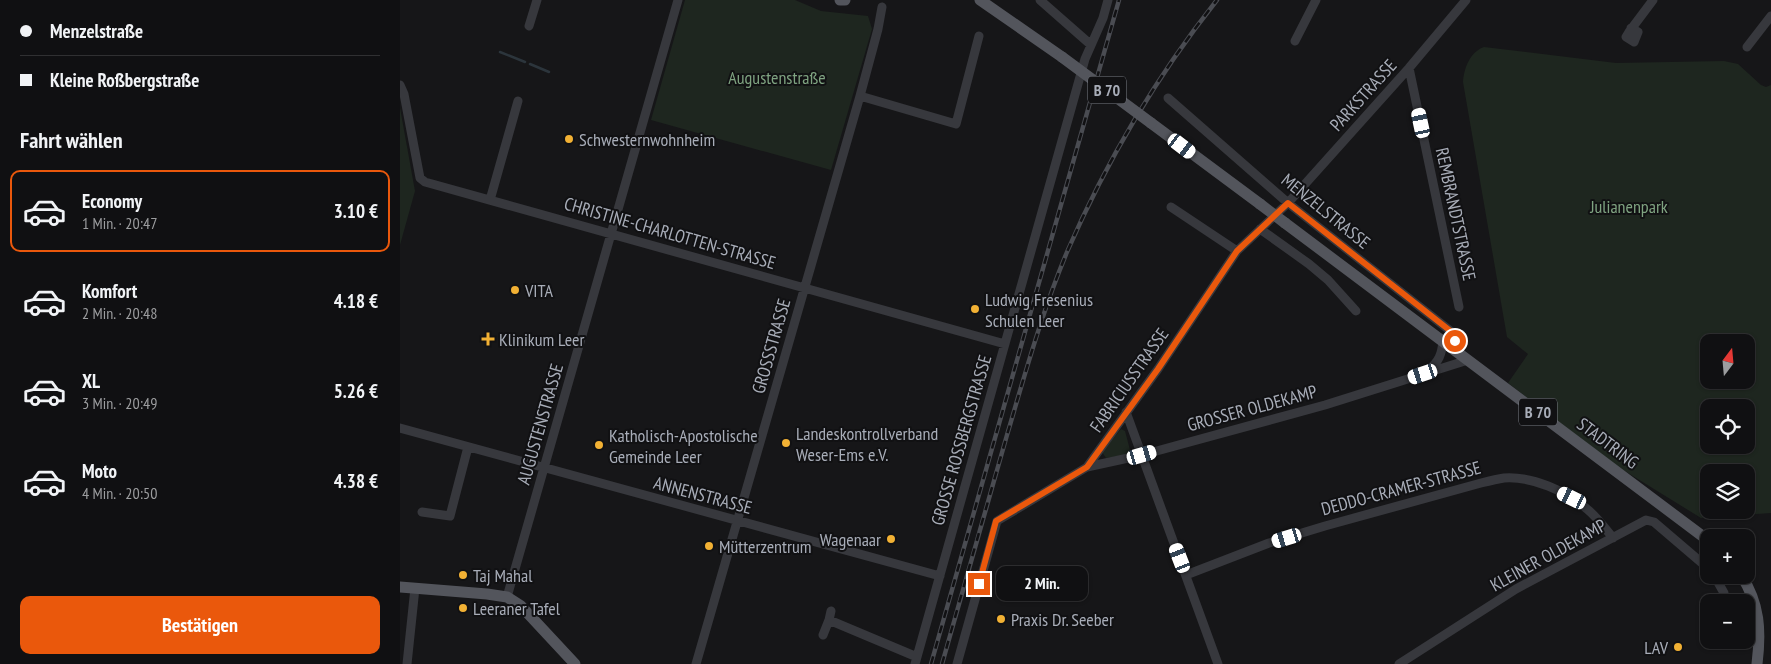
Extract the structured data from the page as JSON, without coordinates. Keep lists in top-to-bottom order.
{
  "streets": {
    "main road": ["B 70", "STADTRING"],
    "street": [
      "PARKSTRASSE",
      "MENZELSTRASSE",
      "REMBRANDTSTRASSE",
      "CHRISTINE-CHARLOTTEN-STRASSE",
      "GROSSSTRASSE",
      "FABRICIUSSTRASSE",
      "GROSSER OLDEKAMP",
      "AUGUSTENSTRASSE",
      "GROSSE ROSSBERGSTRASSE",
      "DEDDO-CRAMER-STRASSE",
      "ANNENSTRASSE",
      "KLEINER OLDEKAMP"
    ]
  },
  "crossings": [
    ["PARKSTRASSE", "MENZELSTRASSE"],
    ["PARKSTRASSE", "REMBRANDTSTRASSE"],
    ["PARKSTRASSE", "FABRICIUSSTRASSE"],
    ["MENZELSTRASSE", "FABRICIUSSTRASSE"],
    ["MENZELSTRASSE", "STADTRING"],
    ["CHRISTINE-CHARLOTTEN-STRASSE", "GROSSSTRASSE"],
    ["CHRISTINE-CHARLOTTEN-STRASSE", "AUGUSTENSTRASSE"],
    ["CHRISTINE-CHARLOTTEN-STRASSE", "GROSSE ROSSBERGSTRASSE"],
    ["GROSSSTRASSE", "ANNENSTRASSE"],
    ["FABRICIUSSTRASSE", "GROSSER OLDEKAMP"],
    ["GROSSER OLDEKAMP", "STADTRING"],
    ["AUGUSTENSTRASSE", "ANNENSTRASSE"],
    ["GROSSE ROSSBERGSTRASSE", "ANNENSTRASSE"],
    ["DEDDO-CRAMER-STRASSE", "KLEINER OLDEKAMP"]
  ],
  "parks": ["Augustenstraße", "Julianenpark"],
  "places": {
    "other": [
      "Schwesternwohnheim",
      "VITA",
      "Ludwig Fresenius Schulen Leer",
      "Landeskontrollverband Weser-Ems e.V.",
      "Katholisch-Apostolische Gemeinde Leer",
      "Wagenaar",
      "Mütterzentrum",
      "Taj Mahal",
      "Leeraner Tafel",
      "Praxis Dr. Seeber",
      "LAV"
    ],
    "health": ["Klinikum Leer"]
  },
  "north": "top",
  "page": {
    "banner": ["Menzelstraße", "Kleine Roßbergstraße"],
    "heading": "Fahrt wählen",
    "list": [
      {
        "name": "Economy",
        "note": "1 Min. · 20:47",
        "value": "3.10 €"
      },
      {
        "name": "Komfort",
        "note": "2 Min. · 20:48",
        "value": "4.18 €"
      },
      {
        "name": "XL",
        "note": "3 Min. · 20:49",
        "value": "5.26 €"
      },
      {
        "name": "Moto",
        "note": "4 Min. · 20:50",
        "value": "4.38 €"
      }
    ],
    "map_buttons": ["+", "−"],
    "bubble": "2 Min.",
    "buttons": "Bestätigen"
  }
}
